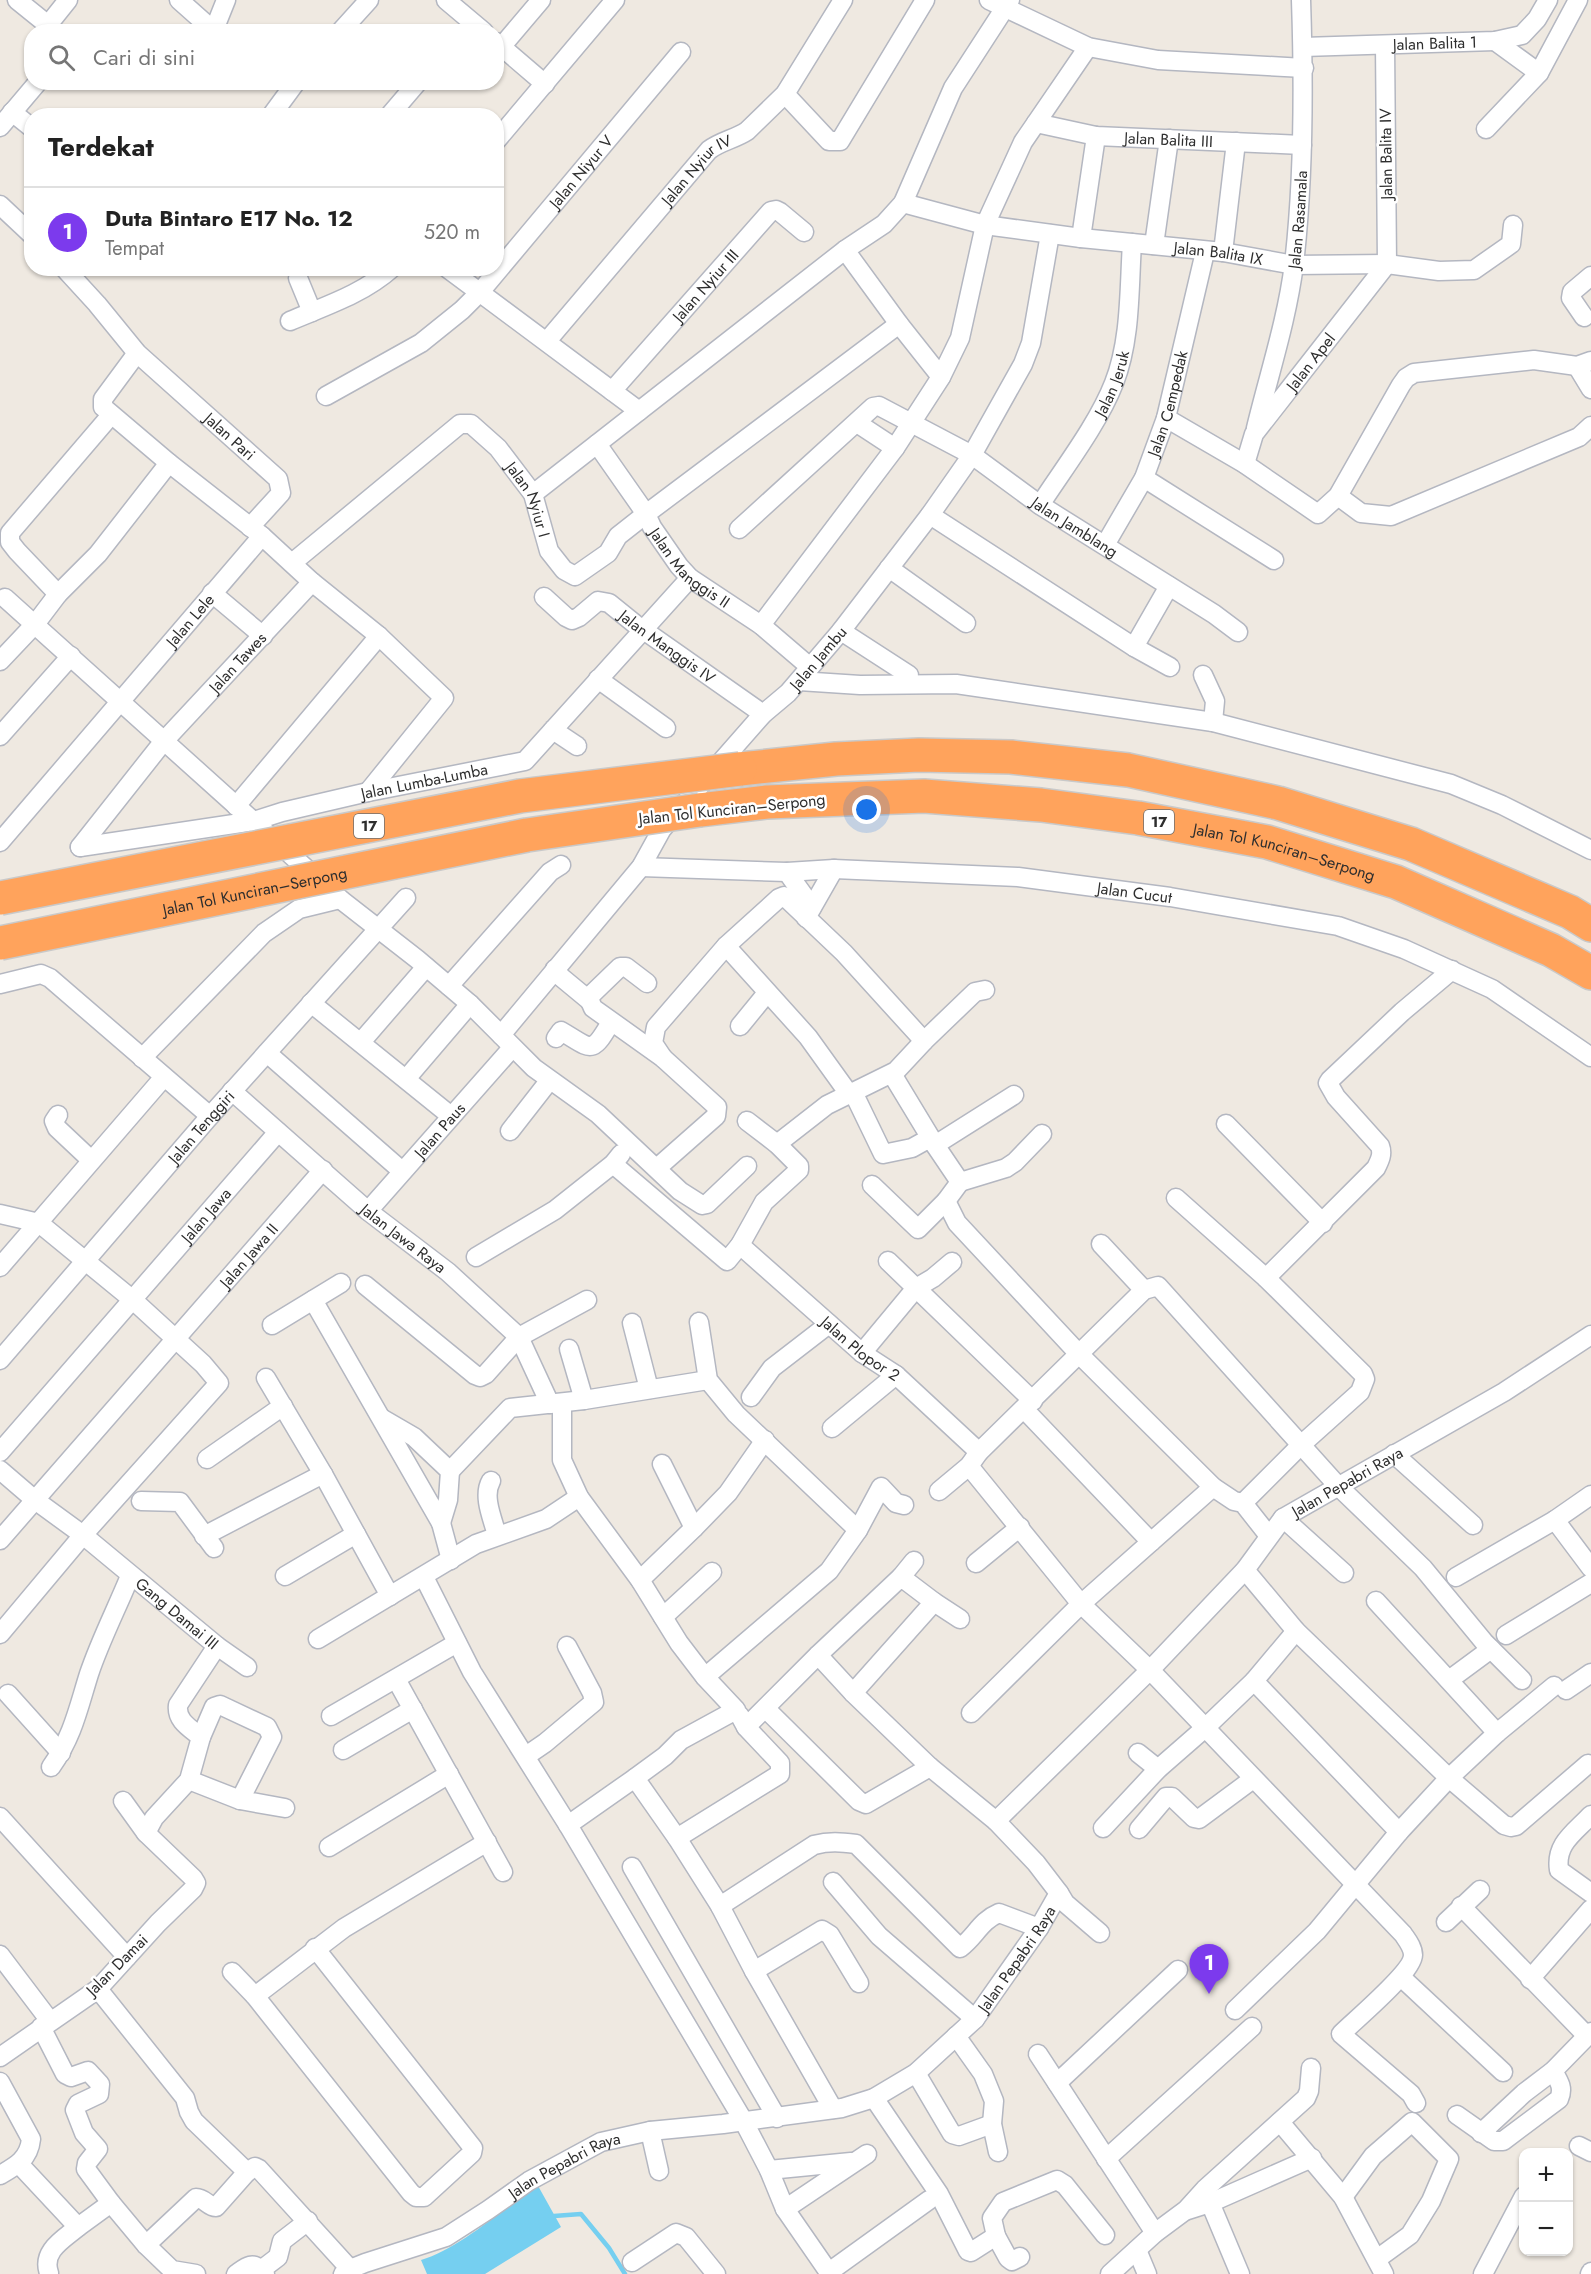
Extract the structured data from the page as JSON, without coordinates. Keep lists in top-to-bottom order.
{
  "streets": {
    "highway": ["Jalan Tol Kunciran–Serpong", "17"],
    "street": [
      "Jalan Balita 1",
      "Jalan Balita III",
      "Jalan Balita IV",
      "Jalan Niyur V",
      "Jalan Nyiur IV",
      "Jalan Rasamala",
      "Jalan Balita IX",
      "Jalan Nyiur III",
      "Jalan Apel",
      "Jalan Jeruk",
      "Jalan Cempedak",
      "Jalan Pari",
      "Jalan Nyiur I",
      "Jalan Jamblang",
      "Jalan Manggis II",
      "Jalan Lele",
      "Jalan Manggis IV",
      "Jalan Jambu",
      "Jalan Tawes",
      "Jalan Lumba-Lumba",
      "Jalan Cucut",
      "Jalan Tenggiri",
      "Jalan Paus",
      "Jalan Jawa",
      "Jalan Jawa Raya",
      "Jalan Jawa II",
      "Jalan Plopor 2",
      "Jalan Pepabri Raya",
      "Gang Damai III",
      "Jalan Damai"
    ]
  },
  "crossings": [
    ["Jalan Balita 1", "Jalan Balita IV"],
    ["Jalan Balita 1", "Jalan Rasamala"],
    ["Jalan Balita III", "Jalan Rasamala"],
    ["Jalan Balita III", "Jalan Cempedak"],
    ["Jalan Balita IV", "Jalan Balita IX"],
    ["Jalan Balita IV", "Jalan Apel"],
    ["Jalan Rasamala", "Jalan Balita IX"],
    ["Jalan Rasamala", "Jalan Apel"],
    ["Jalan Balita IX", "Jalan Apel"],
    ["Jalan Balita IX", "Jalan Jeruk"],
    ["Jalan Balita IX", "Jalan Cempedak"],
    ["Jalan Balita IX", "Jalan Jambu"],
    ["Jalan Jeruk", "Jalan Jamblang"],
    ["Jalan Cempedak", "Jalan Jamblang"],
    ["Jalan Pari", "Jalan Lele"],
    ["Jalan Nyiur I", "Jalan Manggis II"],
    ["Jalan Jamblang", "Jalan Jambu"],
    ["Jalan Manggis II", "Jalan Jambu"],
    ["Jalan Manggis II", "Jalan Lumba-Lumba"],
    ["Jalan Manggis IV", "Jalan Jambu"],
    ["Jalan Manggis IV", "Jalan Lumba-Lumba"],
    ["Jalan Jambu", "Jalan Cucut"],
    ["Jalan Jambu", "Jalan Paus"],
    ["Jalan Tawes", "Jalan Lumba-Lumba"],
    ["Jalan Tenggiri", "Jalan Jawa Raya"],
    ["Jalan Paus", "Jalan Jawa Raya"],
    ["Jalan Jawa", "Jalan Jawa Raya"],
    ["Jalan Jawa Raya", "Jalan Jawa II"],
    ["Jalan Jawa II", "Gang Damai III"],
    ["Jalan Plopor 2", "Jalan Pepabri Raya"]
  ],
  "page": {
    "search": "Cari di sini",
    "heading": "Terdekat",
    "list": [
      {
        "mark": "1",
        "name": "Duta Bintaro E17 No. 12",
        "note": "Tempat",
        "value": "520 m"
      }
    ],
    "pins": "1",
    "map_buttons": ["+", "−"]
  }
}
